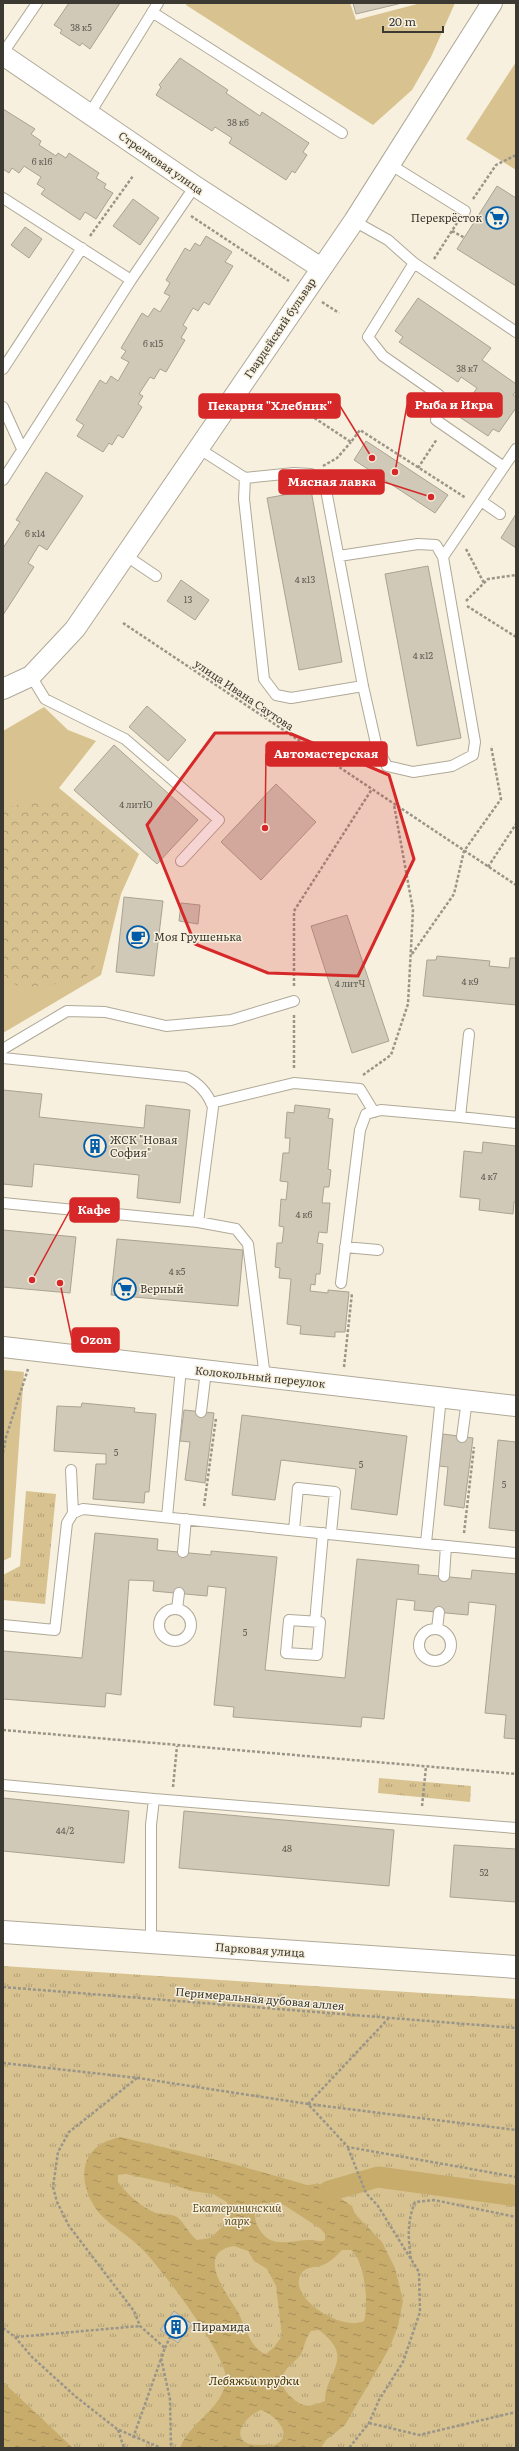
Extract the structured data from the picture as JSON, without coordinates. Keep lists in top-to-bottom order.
{
  "streets": {
    "main road": ["Парковая улица"],
    "street": ["Стрелковая улица", "Гвардейский бульвар", "Колокольный переулок"],
    "path": ["улица Ивана Саутова", "Перимеральная дубовая аллея"]
  },
  "crossings": [
    ["Стрелковая улица", "Гвардейский бульвар"]
  ],
  "water": ["Лебяжьи прудки"],
  "parks": ["Екатерининский парк"],
  "places": {
    "supermarket": ["Перекрёсток", "Верный"],
    "other": [
      "Пекарня \"Хлебник\"",
      "Рыба и Икра",
      "Мясная лавка",
      "Автомастерская",
      "Кафе",
      "Ozon"
    ],
    "cafe": ["Моя Грушенька"],
    "building": ["ЖСК \"Новая София\"", "Пирамида"]
  },
  "house_numbers": [
    "38 к5",
    "38 к6",
    "6 к16",
    "6 к15",
    "38 к7",
    "6 к14",
    "4 к13",
    "13",
    "4 к12",
    "4 литЮ",
    "4 к9",
    "4 литЧ",
    "4 к7",
    "4 к6",
    "4 к5",
    "5",
    "5",
    "5",
    "5",
    "44/2",
    "48",
    "52"
  ],
  "scale_bar": "20 m"
}
